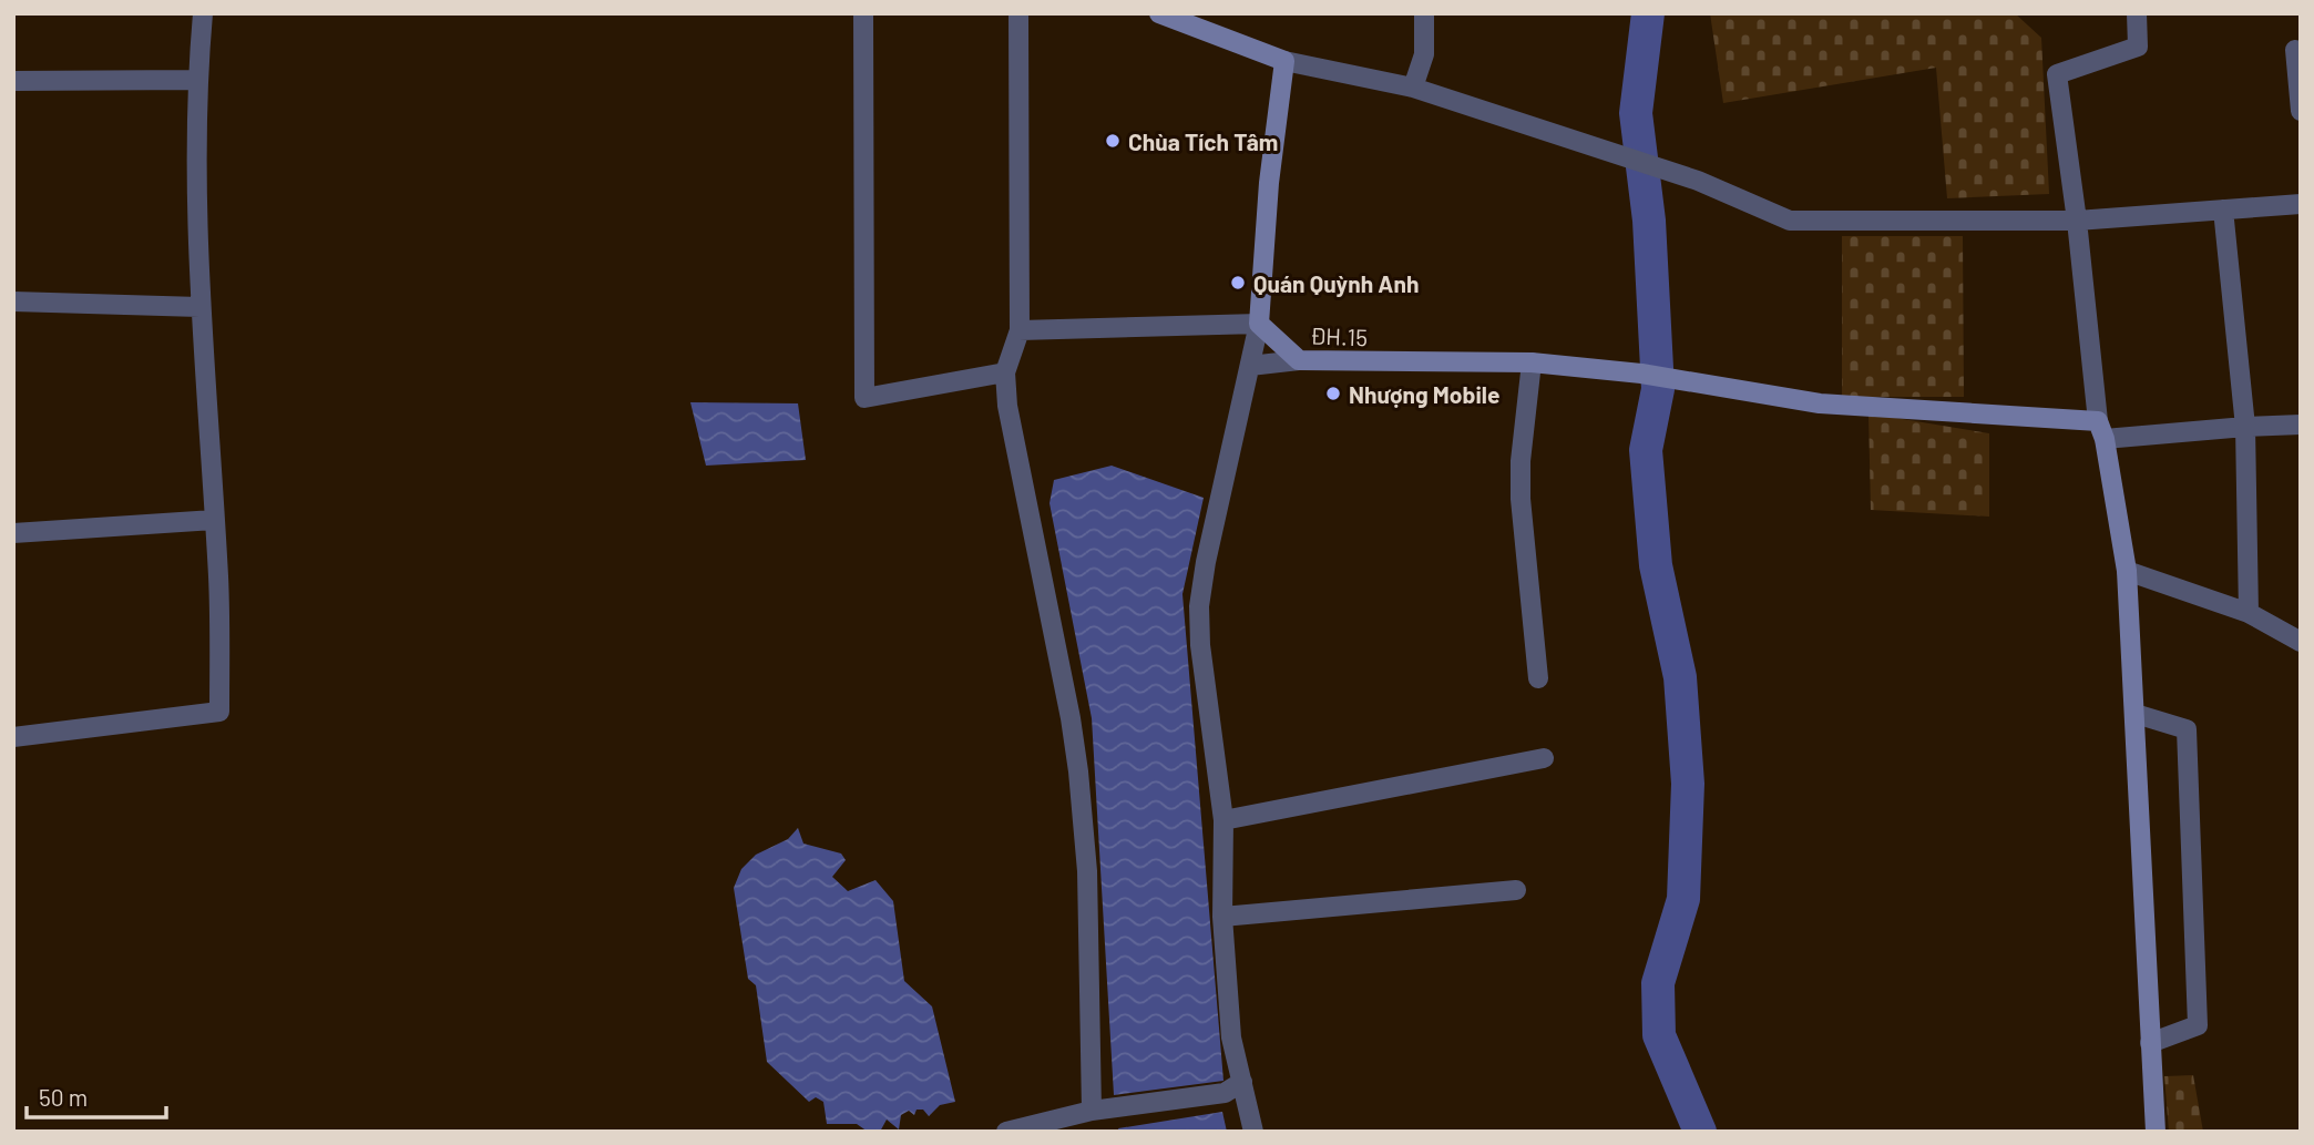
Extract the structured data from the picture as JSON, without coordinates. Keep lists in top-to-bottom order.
{
  "streets": {
    "main road": ["ĐH.15"]
  },
  "places": ["Chùa Tích Tâm", "Quán Quỳnh Anh", "Nhượng Mobile"],
  "scale_bar": "50 m"
}
